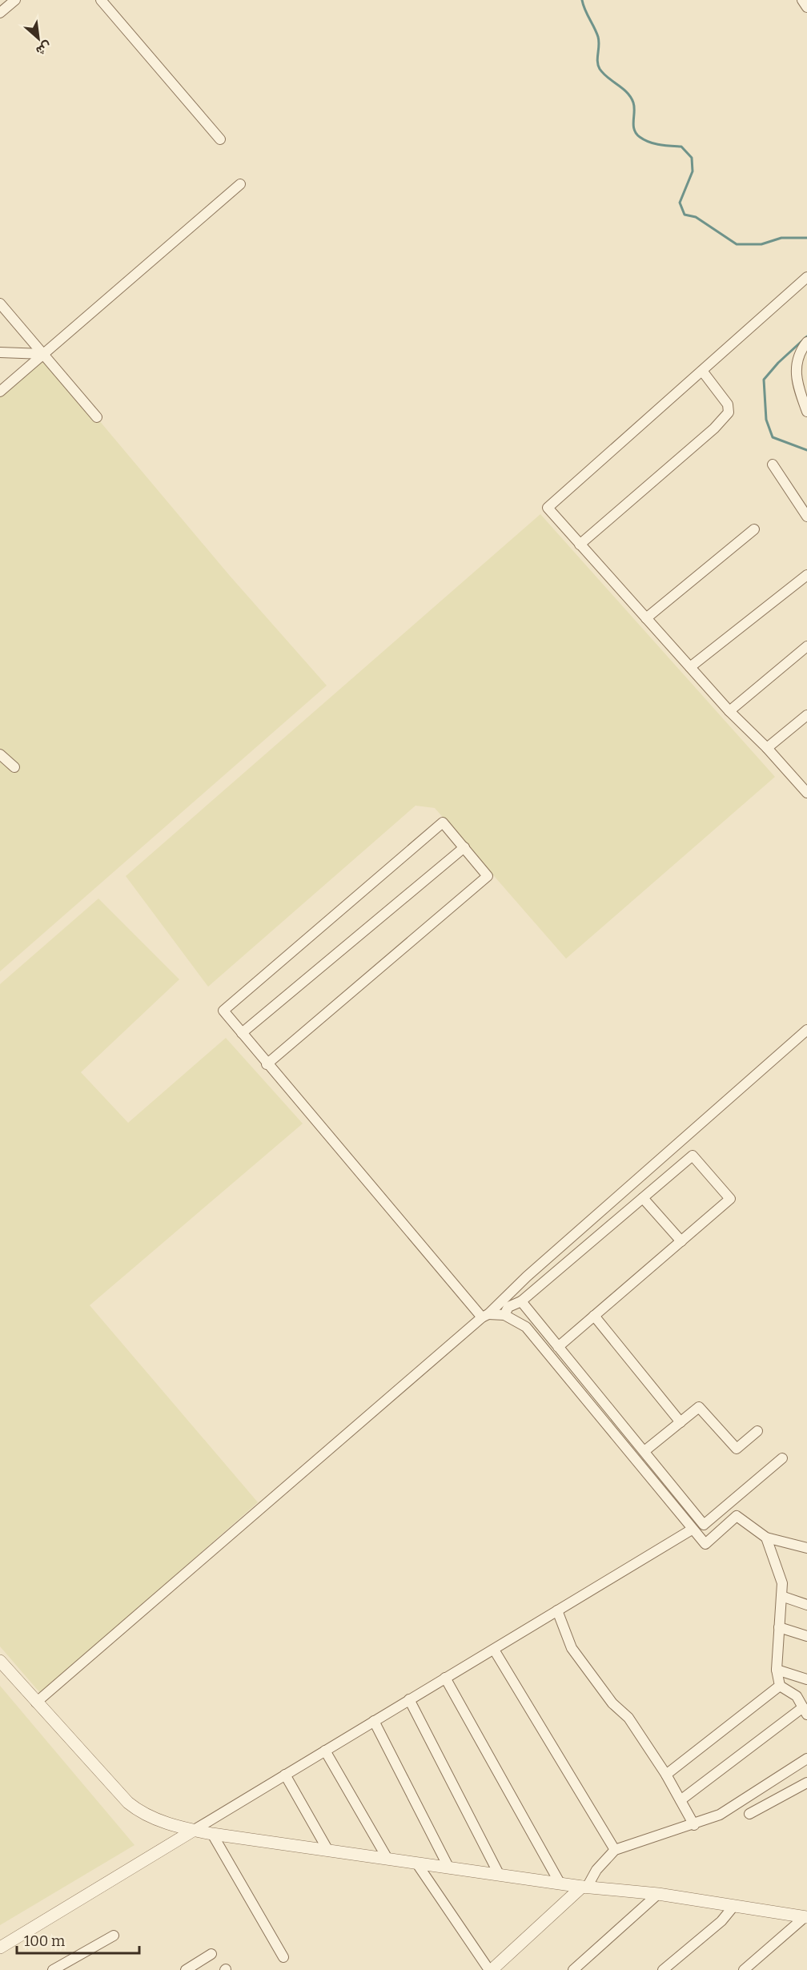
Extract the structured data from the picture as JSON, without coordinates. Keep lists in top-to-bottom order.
{
  "scale_bar": "100 m",
  "north": "bottom right"
}
